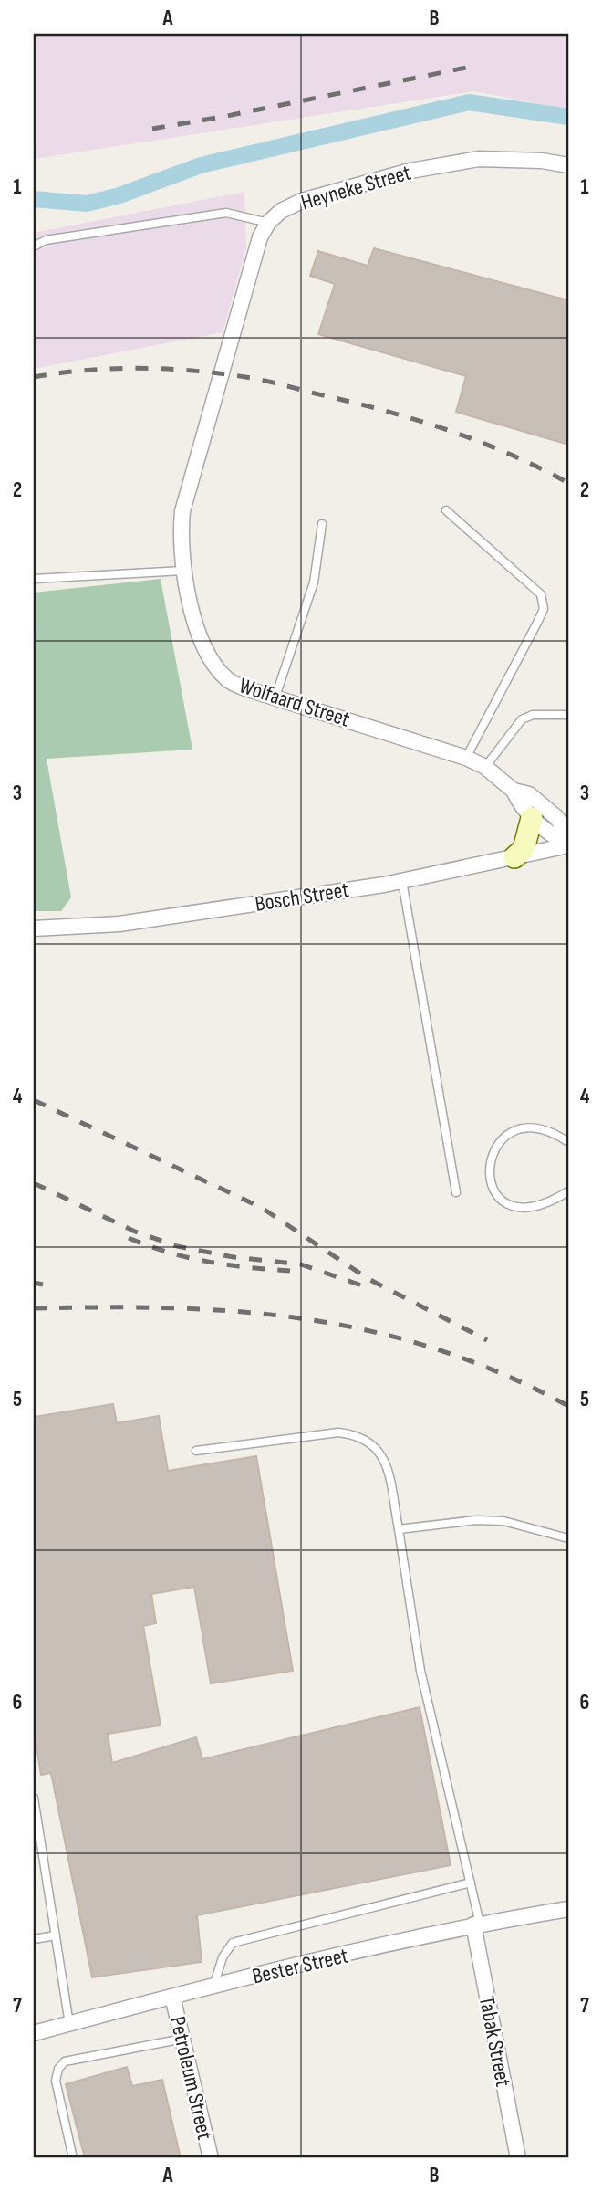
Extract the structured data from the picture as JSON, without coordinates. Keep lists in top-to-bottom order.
{
  "streets": {
    "street": [
      "Heyneke Street",
      "Wolfaard Street",
      "Bosch Street",
      "Bester Street",
      "Tabak Street",
      "Petroleum Street"
    ]
  },
  "crossings": [
    ["Heyneke Street", "Wolfaard Street"],
    ["Wolfaard Street", "Bosch Street"],
    ["Bester Street", "Tabak Street"],
    ["Bester Street", "Petroleum Street"]
  ],
  "grid": {
    "columns": ["A", "B"],
    "rows": [
      "1",
      "2",
      "3",
      "4",
      "5",
      "6",
      "7"
    ]
  }
}
